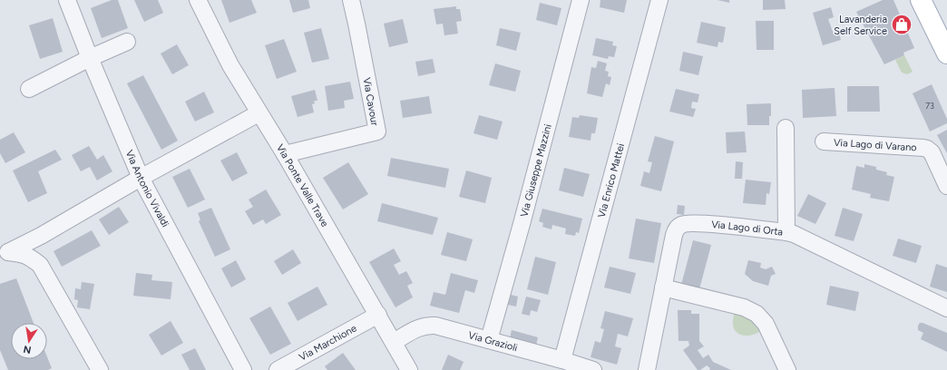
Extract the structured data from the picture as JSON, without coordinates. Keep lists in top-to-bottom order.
{
  "streets": {
    "street": [
      "Via Cavour",
      "Via Lago di Varano",
      "Via Giuseppe Mazzini",
      "Via Enrico Mattei",
      "Via Ponte Valle Trave",
      "Via Antonio Vivaldi",
      "Via Lago di Orta",
      "Via Grazioli",
      "Via Marchione"
    ]
  },
  "crossings": [
    ["Via Cavour", "Via Ponte Valle Trave"],
    ["Via Giuseppe Mazzini", "Via Grazioli"],
    ["Via Enrico Mattei", "Via Grazioli"],
    ["Via Ponte Valle Trave", "Via Marchione"]
  ],
  "places": {
    "shop": ["Lavanderia Self Service"]
  },
  "house_numbers": ["73"],
  "north": "bottom"
}
